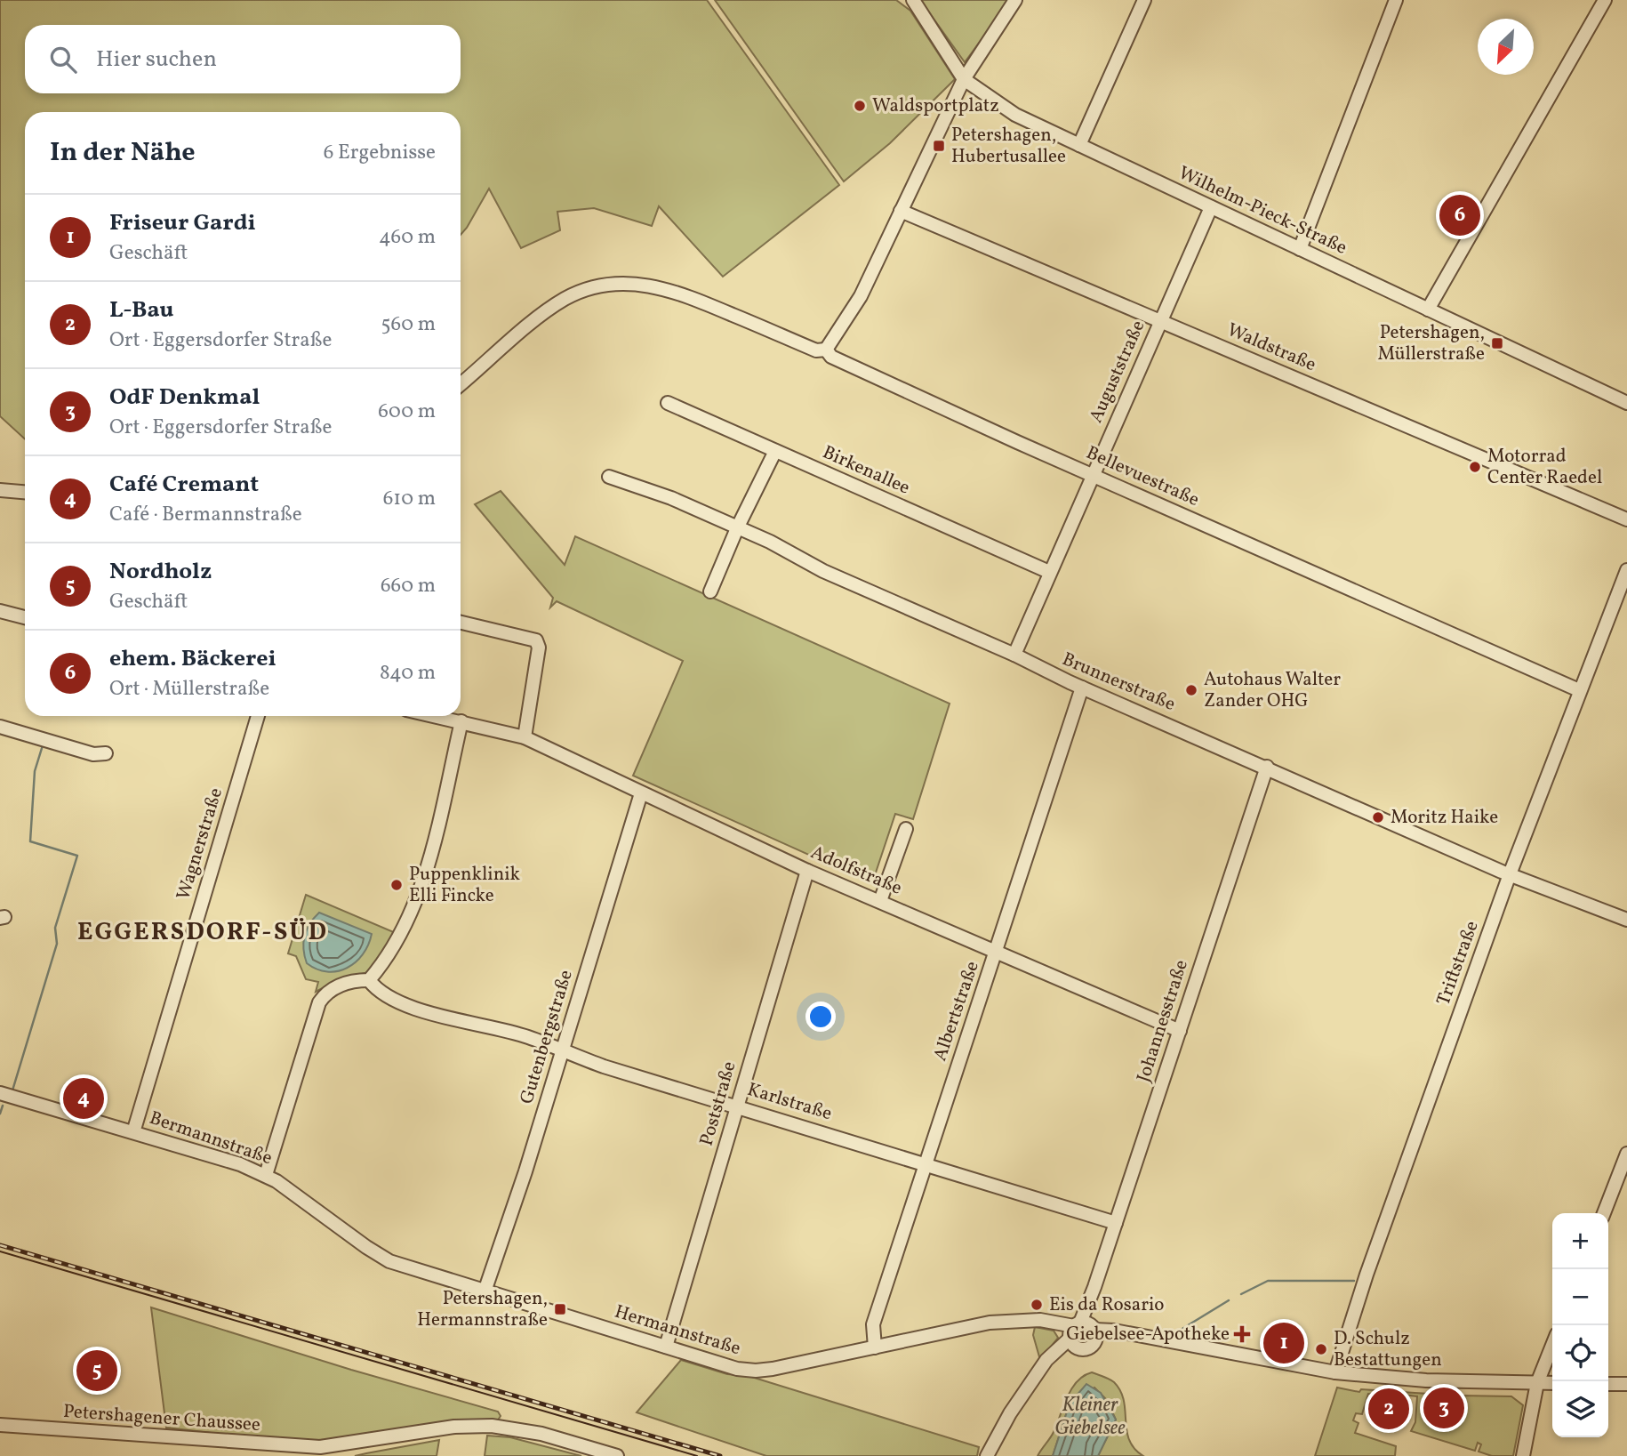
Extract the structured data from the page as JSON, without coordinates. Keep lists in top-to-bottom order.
{
  "streets": {
    "street": [
      "Wilhelm-Pieck-Straße",
      "Waldstraße",
      "Auguststraße",
      "Birkenallee",
      "Bellevuestraße",
      "Brunnerstraße",
      "Wagnerstraße",
      "Adolfstraße",
      "Triftstraße",
      "Albertstraße",
      "Johannesstraße",
      "Gutenbergstraße",
      "Karlstraße",
      "Poststraße",
      "Bermannstraße",
      "Hermannstraße",
      "Petershagener Chaussee"
    ]
  },
  "crossings": [
    ["Wilhelm-Pieck-Straße", "Auguststraße"],
    ["Waldstraße", "Auguststraße"],
    ["Auguststraße", "Birkenallee"],
    ["Auguststraße", "Bellevuestraße"],
    ["Auguststraße", "Brunnerstraße"],
    ["Bellevuestraße", "Triftstraße"],
    ["Brunnerstraße", "Triftstraße"],
    ["Brunnerstraße", "Albertstraße"],
    ["Brunnerstraße", "Johannesstraße"],
    ["Wagnerstraße", "Bermannstraße"],
    ["Adolfstraße", "Albertstraße"],
    ["Adolfstraße", "Johannesstraße"],
    ["Adolfstraße", "Gutenbergstraße"],
    ["Adolfstraße", "Poststraße"],
    ["Triftstraße", "Hermannstraße"],
    ["Albertstraße", "Karlstraße"],
    ["Albertstraße", "Hermannstraße"],
    ["Johannesstraße", "Karlstraße"],
    ["Johannesstraße", "Hermannstraße"],
    ["Gutenbergstraße", "Karlstraße"],
    ["Gutenbergstraße", "Hermannstraße"],
    ["Karlstraße", "Poststraße"],
    ["Poststraße", "Hermannstraße"],
    ["Bermannstraße", "Hermannstraße"]
  ],
  "districts": ["EGGERSDORF-SÜD"],
  "water": ["Kleiner Giebelsee"],
  "places": {
    "other": [
      "Waldsportplatz",
      "Motorrad Center Raedel",
      "Autohaus Walter Zander OHG",
      "Moritz Haike",
      "Puppenklinik Elli Fincke",
      "Eis da Rosario",
      "D. Schulz Bestattungen"
    ],
    "transit": ["Petershagen, Hubertusallee", "Petershagen, Müllerstraße", "Petershagen, Hermannstraße"],
    "health": ["Giebelsee-Apotheke"]
  },
  "north": "bottom left",
  "page": {
    "search": "Hier suchen",
    "heading": ["In der Nähe", "6 Ergebnisse"],
    "pins": [
      "6",
      "4",
      "1",
      "5",
      "3",
      "2"
    ],
    "list": [
      {
        "mark": "1",
        "name": "Friseur Gardi",
        "note": "Geschäft",
        "value": "460 m"
      },
      {
        "mark": "2",
        "name": "L-Bau",
        "note": "Ort · Eggersdorfer Straße",
        "value": "560 m"
      },
      {
        "mark": "3",
        "name": "OdF Denkmal",
        "note": "Ort · Eggersdorfer Straße",
        "value": "600 m"
      },
      {
        "mark": "4",
        "name": "Café Cremant",
        "note": "Café · Bermannstraße",
        "value": "610 m"
      },
      {
        "mark": "5",
        "name": "Nordholz",
        "note": "Geschäft",
        "value": "660 m"
      },
      {
        "mark": "6",
        "name": "ehem. Bäckerei",
        "note": "Ort · Müllerstraße",
        "value": "840 m"
      }
    ],
    "map_buttons": ["+", "−"]
  }
}
